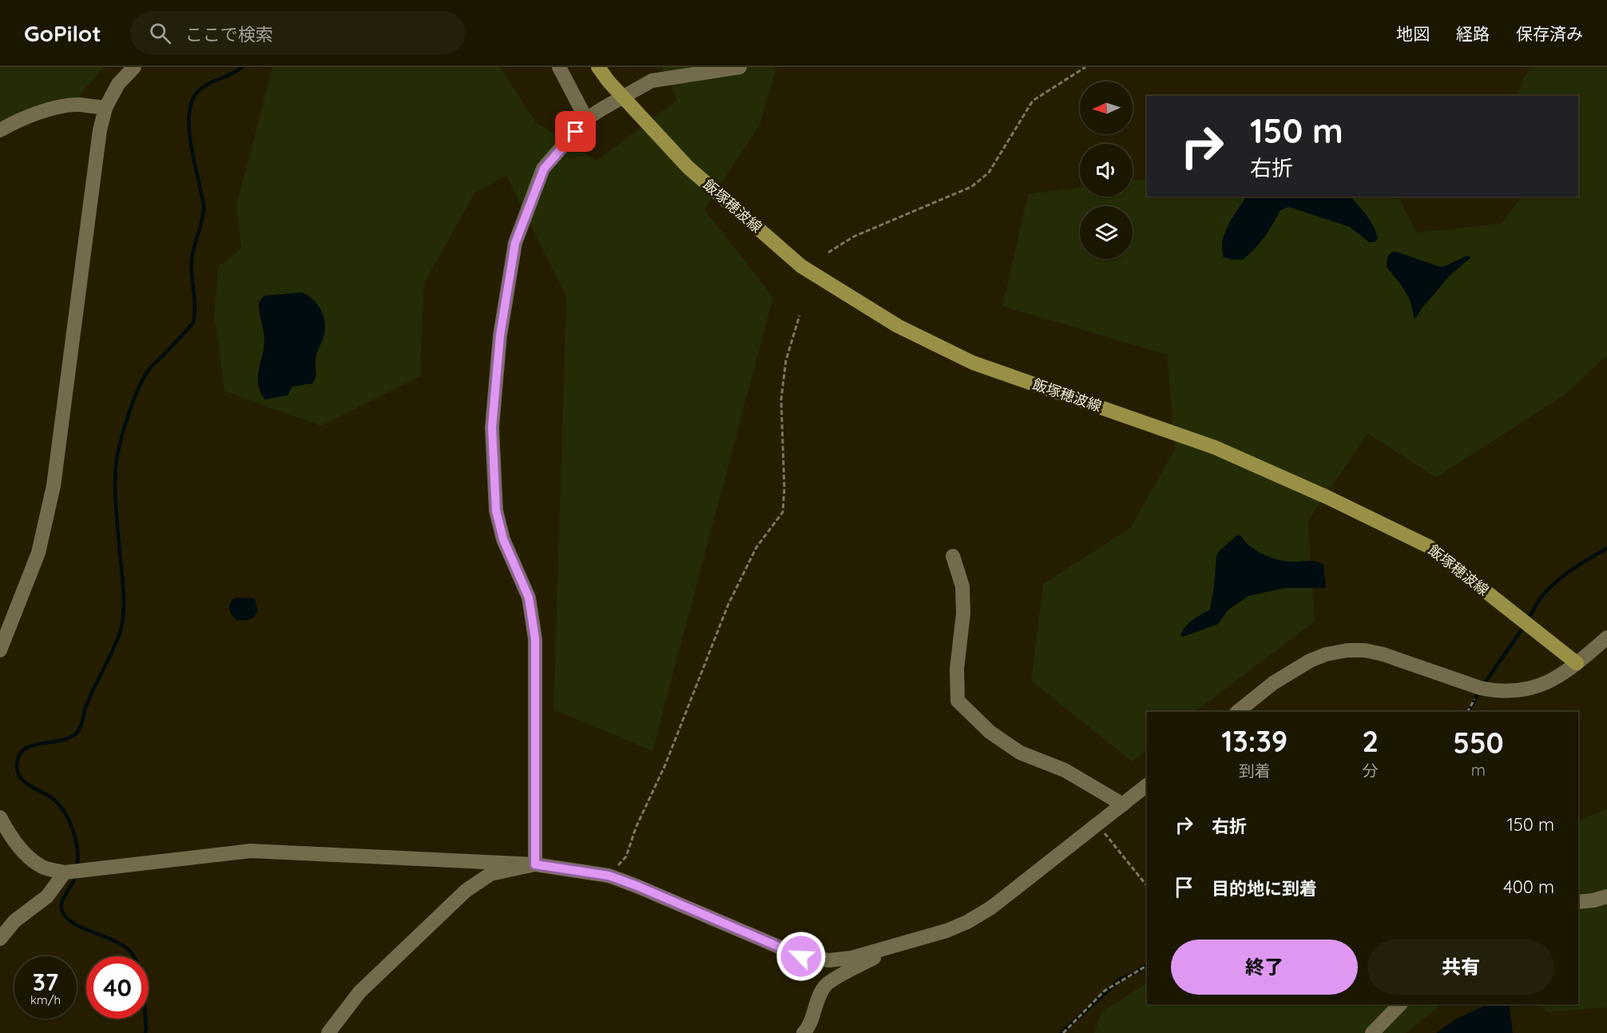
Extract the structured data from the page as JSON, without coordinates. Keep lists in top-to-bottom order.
{
  "streets": {
    "main road": ["飯塚穂波線"]
  },
  "north": "left",
  "page": {
    "header": "GoPilot",
    "search": "ここで検索",
    "nav": ["地図", "経路", "保存済み"],
    "turn": ["150 m", "右折"],
    "eta": [
      "13:39",
      "到着",
      "2",
      "分",
      "550",
      "m"
    ],
    "list": [
      {
        "name": "右折",
        "value": "150 m"
      },
      {
        "name": "目的地に到着",
        "value": "400 m"
      }
    ],
    "buttons": ["終了", "共有"],
    "speed": "37 km/h",
    "limit": "40"
  }
}
